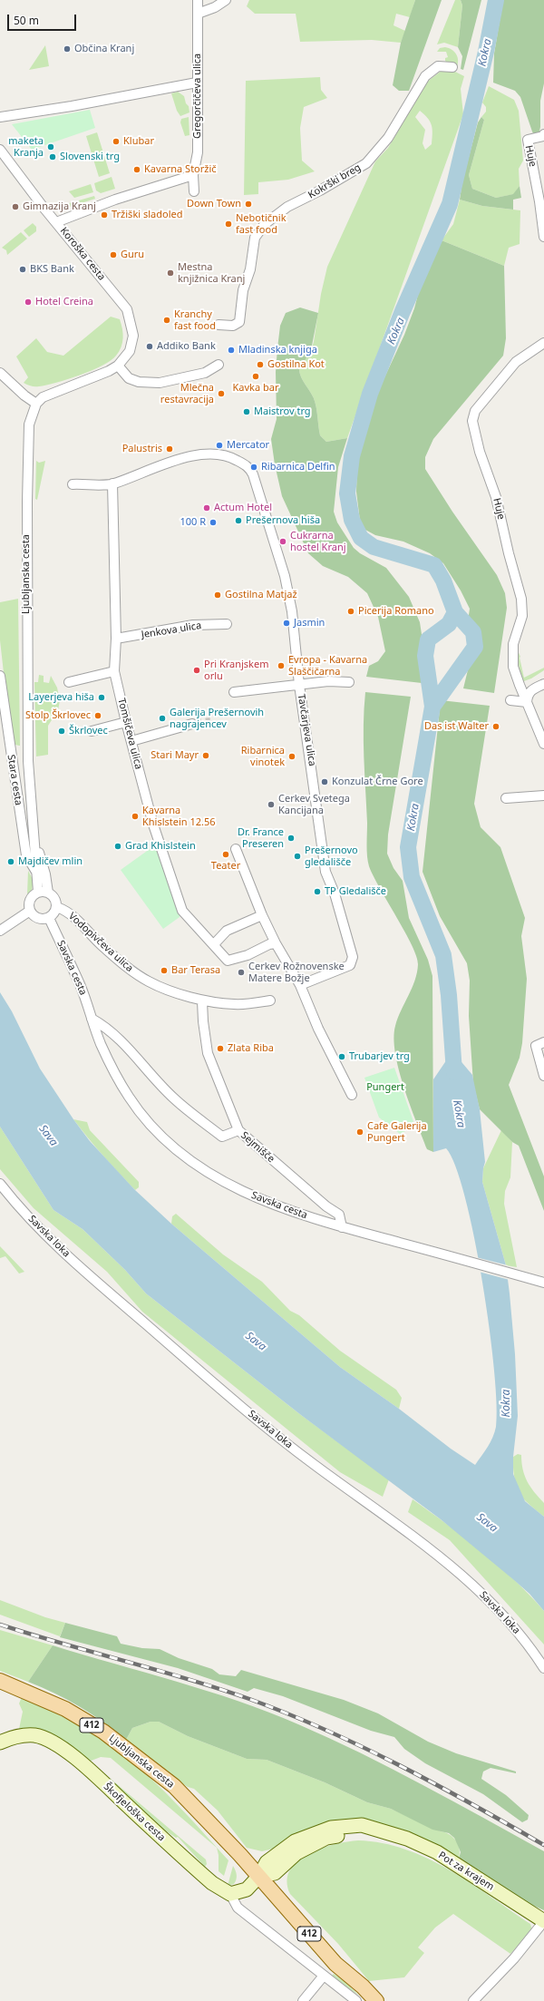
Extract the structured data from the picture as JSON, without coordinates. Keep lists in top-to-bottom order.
{
  "streets": {
    "main road": ["Ljubljanska cesta", "412"],
    "street": [
      "Gregorčičeva ulica",
      "Huje",
      "Kokrški breg",
      "Koroška cesta",
      "Jenkova ulica",
      "Tavčarjeva ulica",
      "Tomšičeva ulica",
      "Stara cesta",
      "Vodopivčeva ulica",
      "Savska cesta",
      "Sejmišče",
      "Savska loka",
      "Škofjeloška cesta",
      "Pot za krajem"
    ]
  },
  "crossings": [
    ["Ljubljanska cesta", "Stara cesta"],
    ["Ljubljanska cesta", "Vodopivčeva ulica"],
    ["Ljubljanska cesta", "Savska cesta"],
    ["Ljubljanska cesta", "Pot za krajem"],
    ["Jenkova ulica", "Tomšičeva ulica"],
    ["Tavčarjeva ulica", "Tomšičeva ulica"],
    ["Vodopivčeva ulica", "Savska cesta"],
    ["Vodopivčeva ulica", "Sejmišče"],
    ["Savska cesta", "Sejmišče"]
  ],
  "water": ["Kokra", "Sava"],
  "parks": ["Pungert"],
  "places": [
    "Občina Kranj",
    "Klubar",
    "maketa Kranja",
    "Slovenski trg",
    "Kavarna Storžič",
    "Down Town",
    "Gimnazija Kranj",
    "Tržiški sladoled",
    "Nebotičnik fast food",
    "Guru",
    "BKS Bank",
    "Mestna knjižnica Kranj",
    "Hotel Creina",
    "Kranchy fast food",
    "Addiko Bank",
    "Mladinska knjiga",
    "Gostilna Kot",
    "Kavka bar",
    "Mlečna restavracija",
    "Maistrov trg",
    "Mercator",
    "Palustris",
    "Ribarnica Delfin",
    "Actum Hotel",
    "Prešernova hiša",
    "100 R",
    "Cukrarna hostel Kranj",
    "Gostilna Matjaž",
    "Picerija Romano",
    "Jasmin",
    "Evropa - Kavarna Slaščičarna",
    "Pri Kranjskem orlu",
    "Layerjeva hiša",
    "Stolp Škrlovec",
    "Galerija Prešernovih nagrajencev",
    "Das ist Walter",
    "Škrlovec",
    "Stari Mayr",
    "Ribarnica vinotek",
    "Konzulat Črne Gore",
    "Cerkev Svetega Kancijana",
    "Kavarna Khislstein 12.56",
    "Dr. France Preseren",
    "Grad Khislstein",
    "Teater",
    "Prešernovo gledališče",
    "Majdičev mlin",
    "TP Gledališče",
    "Bar Terasa",
    "Cerkev Rožnovenske Matere Božje",
    "Zlata Riba",
    "Trubarjev trg",
    "Cafe Galerija Pungert"
  ],
  "scale_bar": "50 m"
}
